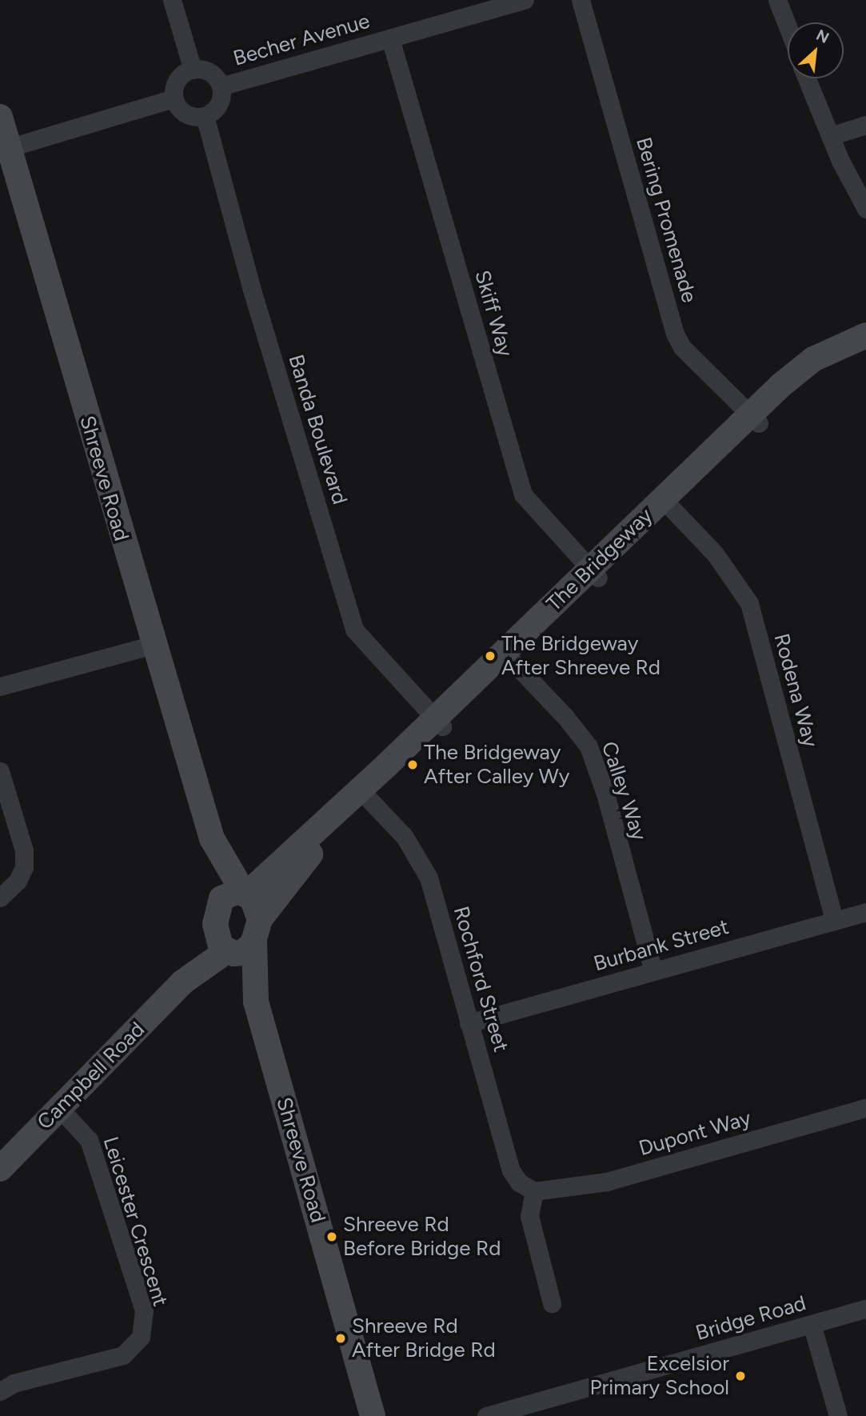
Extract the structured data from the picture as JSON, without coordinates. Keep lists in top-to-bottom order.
{
  "streets": {
    "street": [
      "Becher Avenue",
      "Bering Promenade",
      "Skiff Way",
      "Banda Boulevard",
      "Shreeve Road",
      "The Bridgeway",
      "Rodena Way",
      "Calley Way",
      "Burbank Street",
      "Rochford Street",
      "Campbell Road",
      "Dupont Way",
      "Leicester Crescent",
      "Bridge Road"
    ]
  },
  "crossings": [
    ["Becher Avenue", "Skiff Way"],
    ["Becher Avenue", "Banda Boulevard"],
    ["Bering Promenade", "The Bridgeway"],
    ["Skiff Way", "The Bridgeway"],
    ["Banda Boulevard", "The Bridgeway"],
    ["Shreeve Road", "The Bridgeway"],
    ["Shreeve Road", "Campbell Road"],
    ["The Bridgeway", "Rodena Way"],
    ["The Bridgeway", "Calley Way"],
    ["The Bridgeway", "Rochford Street"],
    ["The Bridgeway", "Campbell Road"],
    ["Rodena Way", "Burbank Street"],
    ["Calley Way", "Burbank Street"],
    ["Burbank Street", "Rochford Street"],
    ["Rochford Street", "Dupont Way"],
    ["Campbell Road", "Leicester Crescent"]
  ],
  "places": [
    "The Bridgeway After Shreeve Rd",
    "The Bridgeway After Calley Wy",
    "Shreeve Rd Before Bridge Rd",
    "Shreeve Rd After Bridge Rd",
    "Excelsior Primary School"
  ],
  "north": "top right"
}
